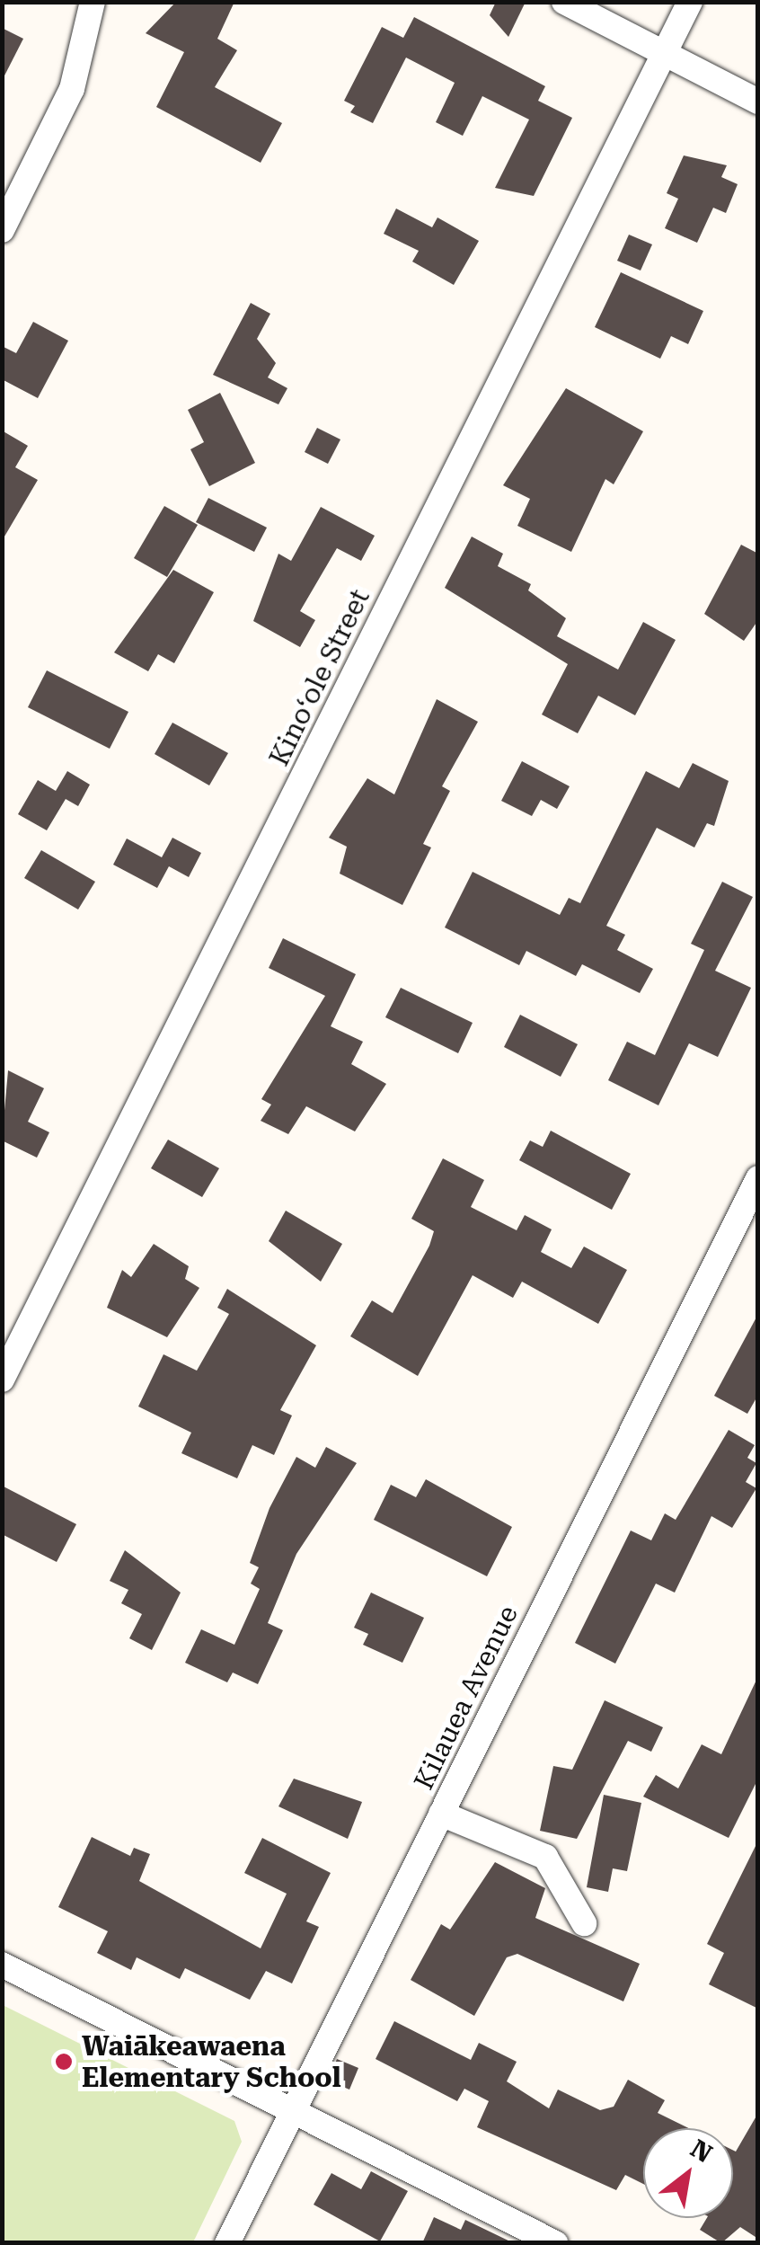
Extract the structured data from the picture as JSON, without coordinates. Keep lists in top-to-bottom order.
{
  "streets": {
    "street": ["Kinoʻole Street", "Kilauea Avenue"]
  },
  "places": ["Waiākeawaena Elementary School"],
  "north": "top right"
}
